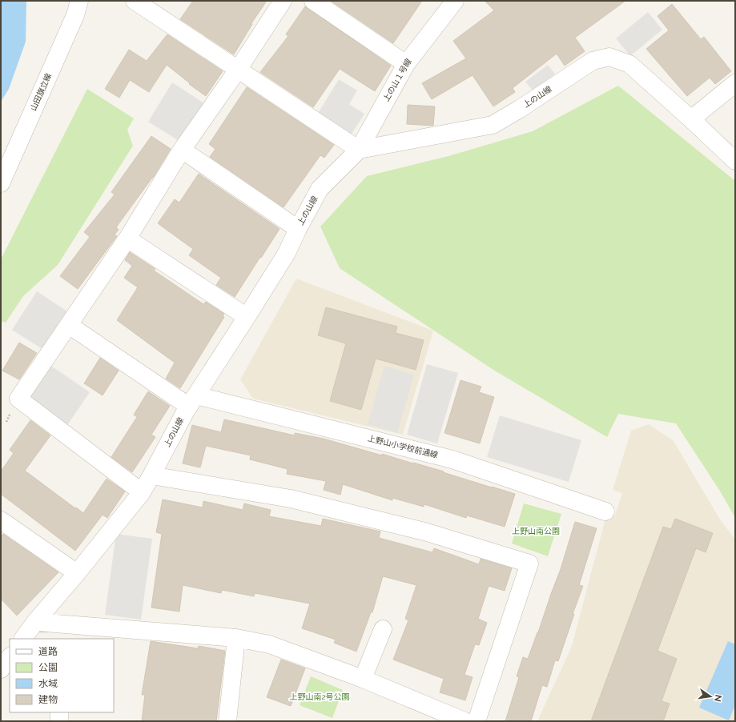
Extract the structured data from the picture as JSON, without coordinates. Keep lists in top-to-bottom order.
{
  "streets": {
    "street": [
      "上の山１号線",
      "山田旗立線",
      "上の山線",
      "上野山小学校前通線"
    ]
  },
  "crossings": [
    ["上の山１号線", "上の山線"],
    ["上の山線", "上野山小学校前通線"]
  ],
  "parks": ["上野山南公園", "上野山南2号公園"],
  "legend": [
    "道路",
    "公園",
    "水域",
    "建物"
  ],
  "north": "right"
}
